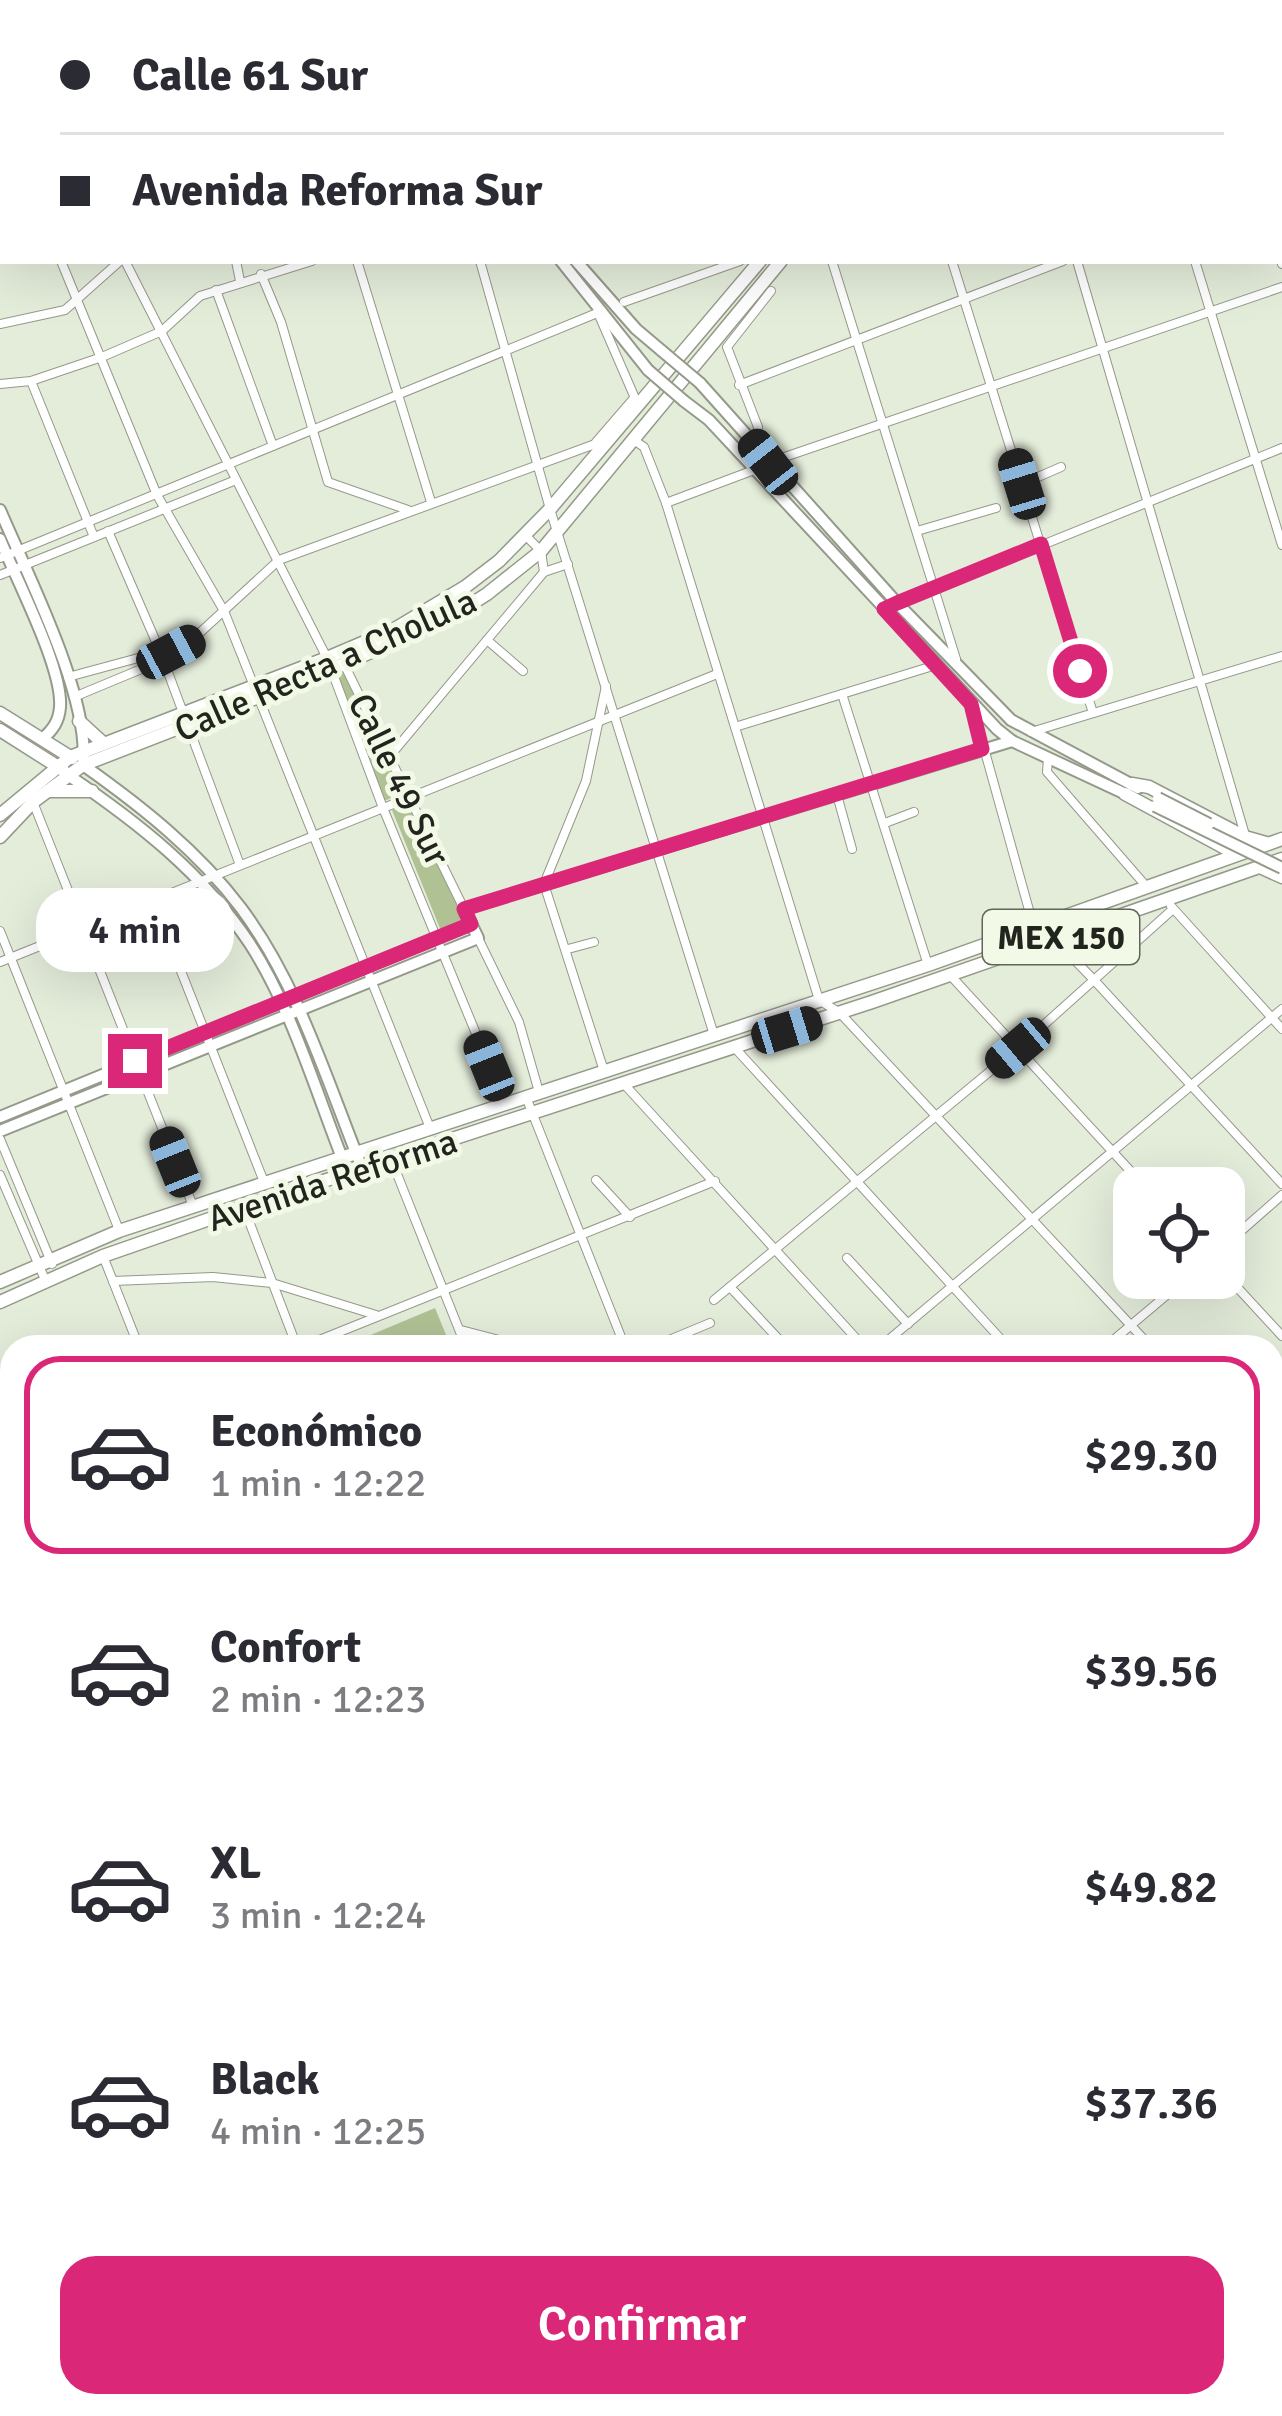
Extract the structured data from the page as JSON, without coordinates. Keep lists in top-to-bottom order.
{
  "streets": {
    "main road": [
      "Calle Recta a Cholula",
      "Calle 49 Sur",
      "MEX 150",
      "Avenida Reforma"
    ]
  },
  "crossings": [
    ["Calle Recta a Cholula", "Calle 49 Sur"],
    ["Calle 49 Sur", "Avenida Reforma"]
  ],
  "page": {
    "banner": ["Calle 61 Sur", "Avenida Reforma Sur"],
    "bubble": "4 min",
    "list": [
      {
        "name": "Económico",
        "note": "1 min · 12:22",
        "value": "$29.30"
      },
      {
        "name": "Confort",
        "note": "2 min · 12:23",
        "value": "$39.56"
      },
      {
        "name": "XL",
        "note": "3 min · 12:24",
        "value": "$49.82"
      },
      {
        "name": "Black",
        "note": "4 min · 12:25",
        "value": "$37.36"
      }
    ],
    "buttons": "Confirmar"
  }
}
